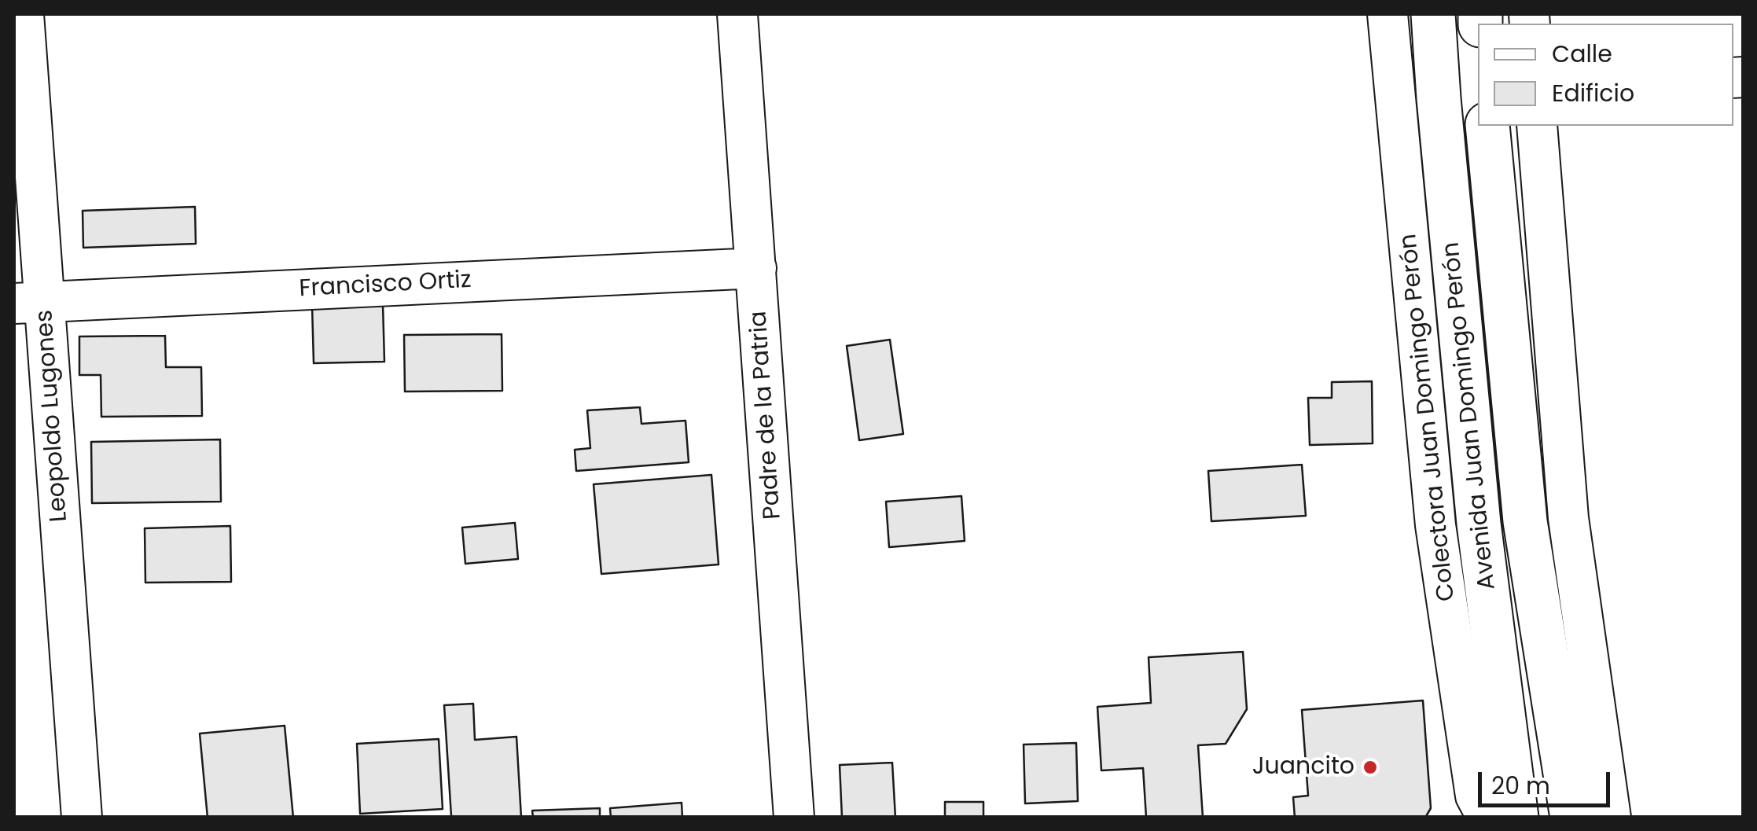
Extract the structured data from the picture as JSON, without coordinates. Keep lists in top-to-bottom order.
{
  "streets": {
    "main road": ["Avenida Juan Domingo Perón"],
    "street": [
      "Francisco Ortiz",
      "Padre de la Patria",
      "Leopoldo Lugones",
      "Colectora Juan Domingo Perón"
    ]
  },
  "crossings": [
    ["Francisco Ortiz", "Padre de la Patria"],
    ["Francisco Ortiz", "Leopoldo Lugones"]
  ],
  "places": ["Juancito"],
  "legend": ["Calle", "Edificio"],
  "scale_bar": "20 m"
}
